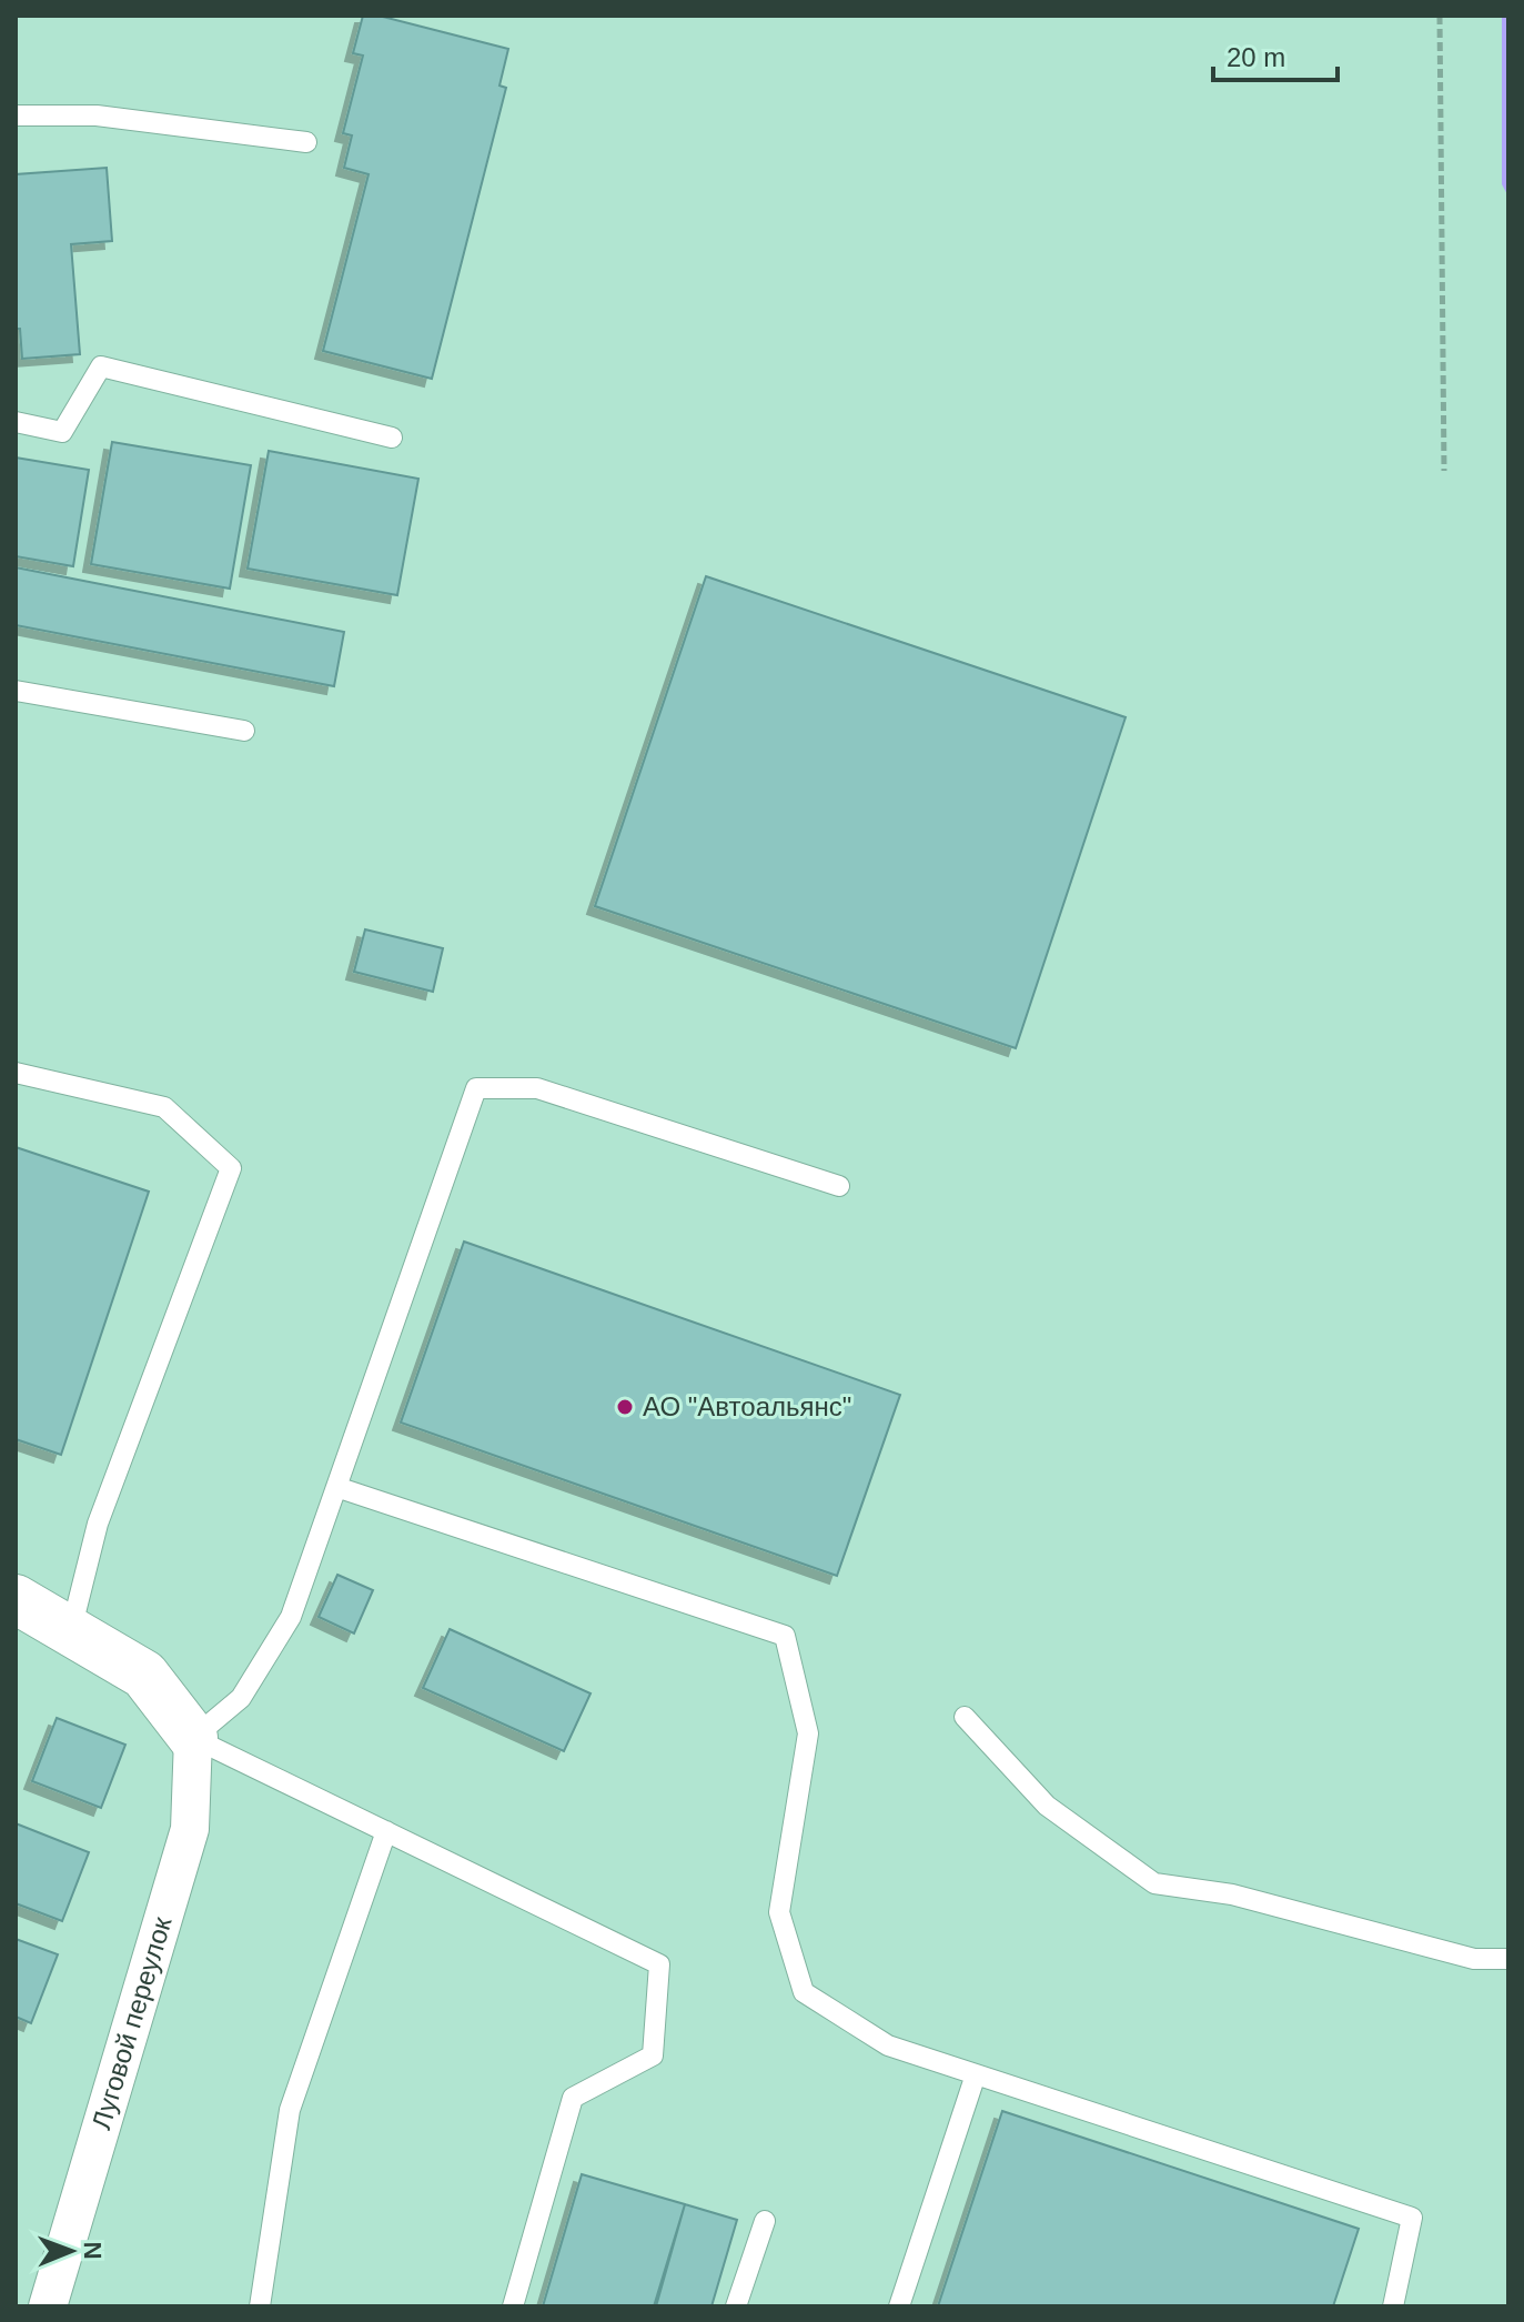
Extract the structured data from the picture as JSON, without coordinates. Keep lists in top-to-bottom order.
{
  "streets": {
    "street": ["Луговой переулок"]
  },
  "places": ["АО \"Автоальянс\""],
  "scale_bar": "20 m",
  "north": "right"
}
